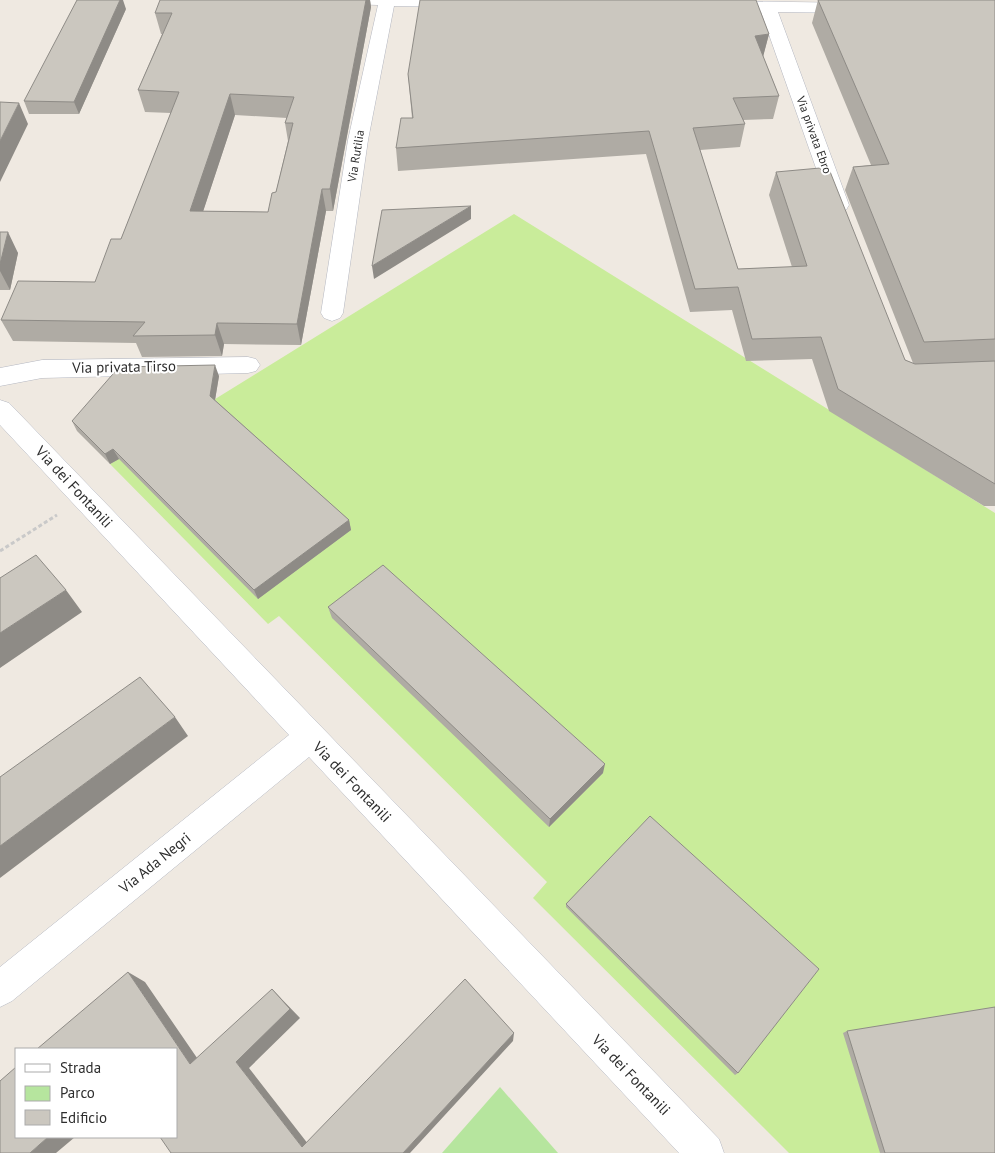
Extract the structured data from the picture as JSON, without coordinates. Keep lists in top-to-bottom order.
{
  "streets": {
    "street": [
      "Via privata Ebro",
      "Via Rutilia",
      "Via privata Tirso",
      "Via dei Fontanili",
      "Via Ada Negri"
    ]
  },
  "crossings": [
    ["Via dei Fontanili", "Via Ada Negri"]
  ],
  "legend": ["Strada", "Parco", "Edificio"]
}
